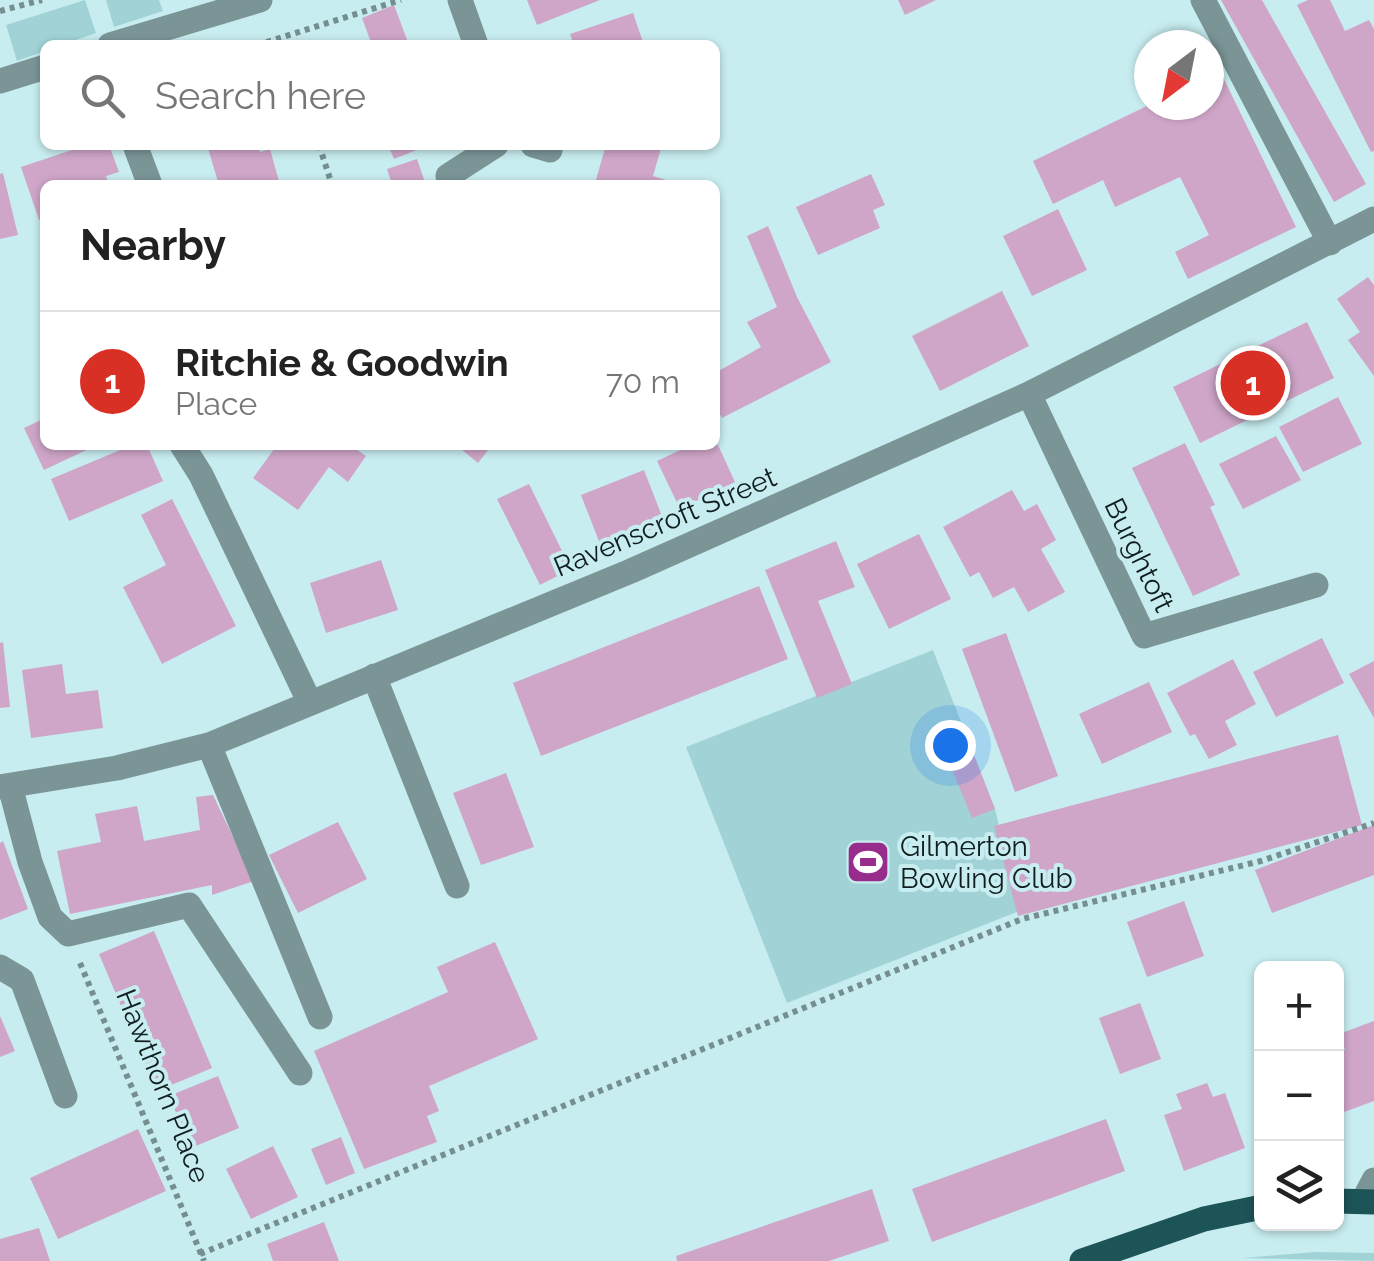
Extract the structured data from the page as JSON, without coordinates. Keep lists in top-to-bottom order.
{
  "streets": {
    "street": ["Ravenscroft Street", "Burghtoft"],
    "path": ["Hawthorn Place"]
  },
  "crossings": [
    ["Ravenscroft Street", "Burghtoft"]
  ],
  "places": {
    "sports": ["Gilmerton Bowling Club"]
  },
  "north": "bottom left",
  "page": {
    "search": "Search here",
    "heading": "Nearby",
    "list": [
      {
        "mark": "1",
        "name": "Ritchie & Goodwin",
        "note": "Place",
        "value": "70 m"
      }
    ],
    "pins": "1",
    "map_buttons": ["+", "−"]
  }
}
